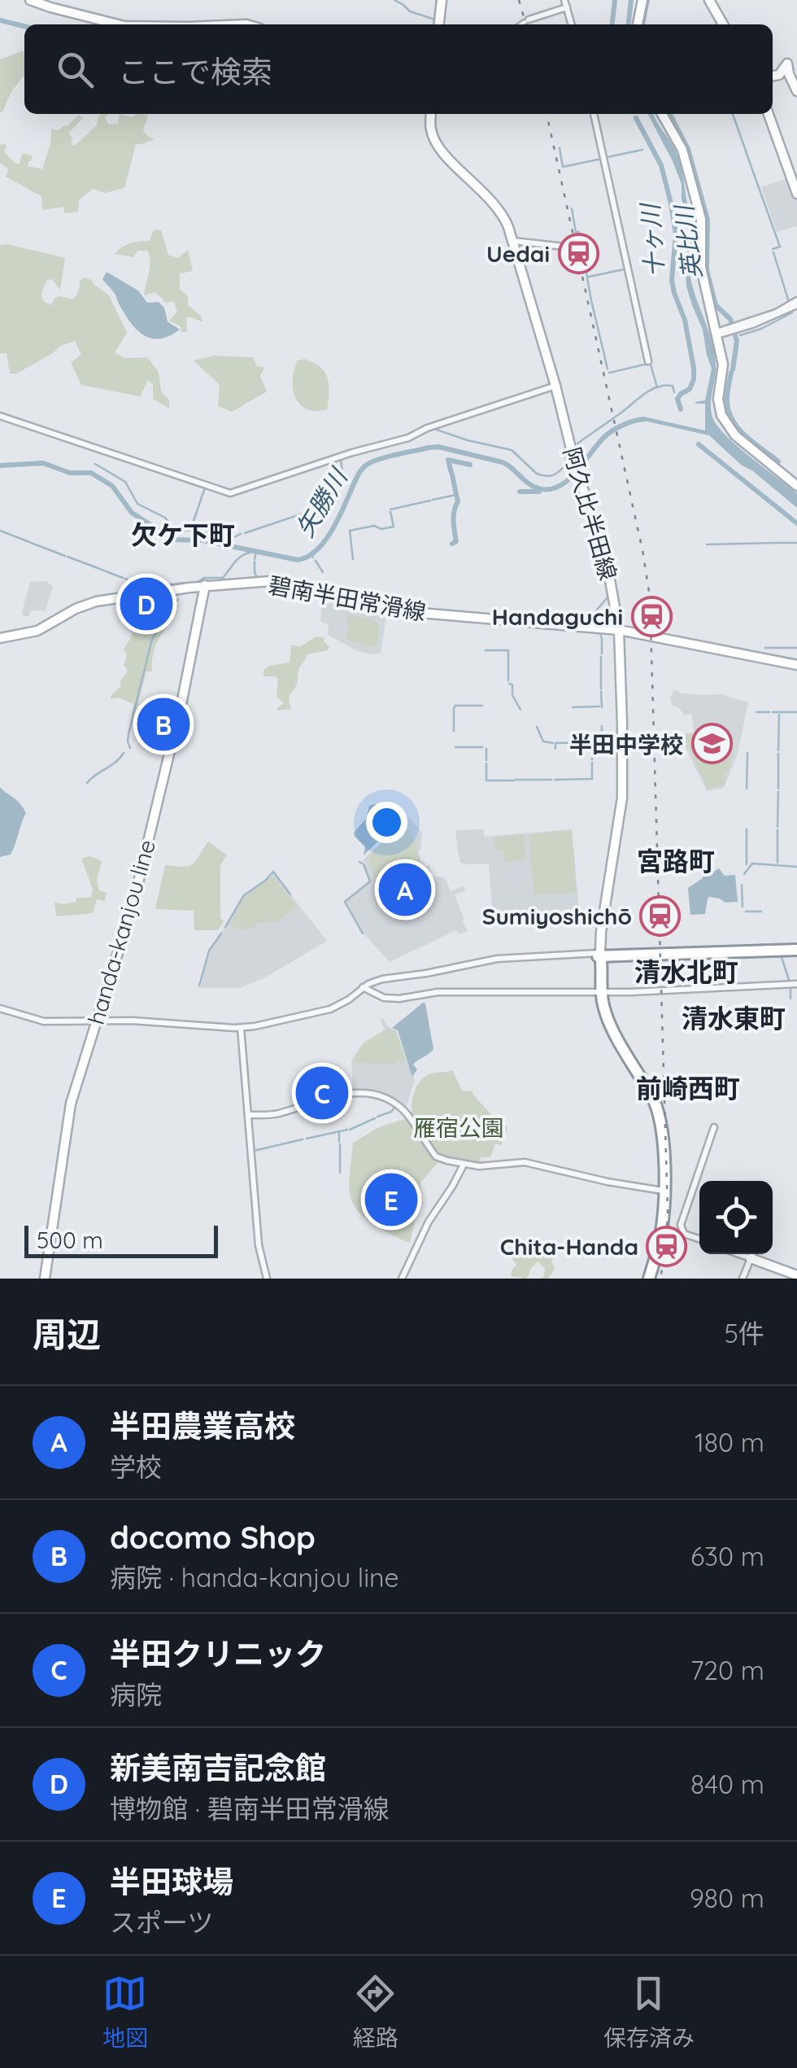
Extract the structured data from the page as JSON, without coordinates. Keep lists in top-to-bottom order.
{
  "streets": {
    "main road": ["阿久比半田線", "碧南半田常滑線", "handa-kanjou line"]
  },
  "crossings": [
    ["阿久比半田線", "碧南半田常滑線"],
    ["碧南半田常滑線", "handa-kanjou line"]
  ],
  "districts": [
    "欠ケ下町",
    "宮路町",
    "清水北町",
    "清水東町",
    "前崎西町"
  ],
  "water": ["十ヶ川", "英比川", "矢勝川"],
  "parks": ["雁宿公園"],
  "places": {
    "station": [
      "Uedai",
      "Handaguchi",
      "Sumiyoshichō",
      "Chita-Handa"
    ],
    "school or university": ["半田中学校"]
  },
  "scale_bar": "500 m",
  "page": {
    "search": "ここで検索",
    "pins": [
      "D",
      "B",
      "A",
      "C",
      "E"
    ],
    "scale": "500 m",
    "heading": ["周辺", "5件"],
    "list": [
      {
        "mark": "A",
        "name": "半田農業高校",
        "note": "学校",
        "value": "180 m"
      },
      {
        "mark": "B",
        "name": "docomo Shop",
        "note": "病院 · handa-kanjou line",
        "value": "630 m"
      },
      {
        "mark": "C",
        "name": "半田クリニック",
        "note": "病院",
        "value": "720 m"
      },
      {
        "mark": "D",
        "name": "新美南吉記念館",
        "note": "博物館 · 碧南半田常滑線",
        "value": "840 m"
      },
      {
        "mark": "E",
        "name": "半田球場",
        "note": "スポーツ",
        "value": "980 m"
      }
    ],
    "nav": ["地図", "経路", "保存済み"]
  }
}
